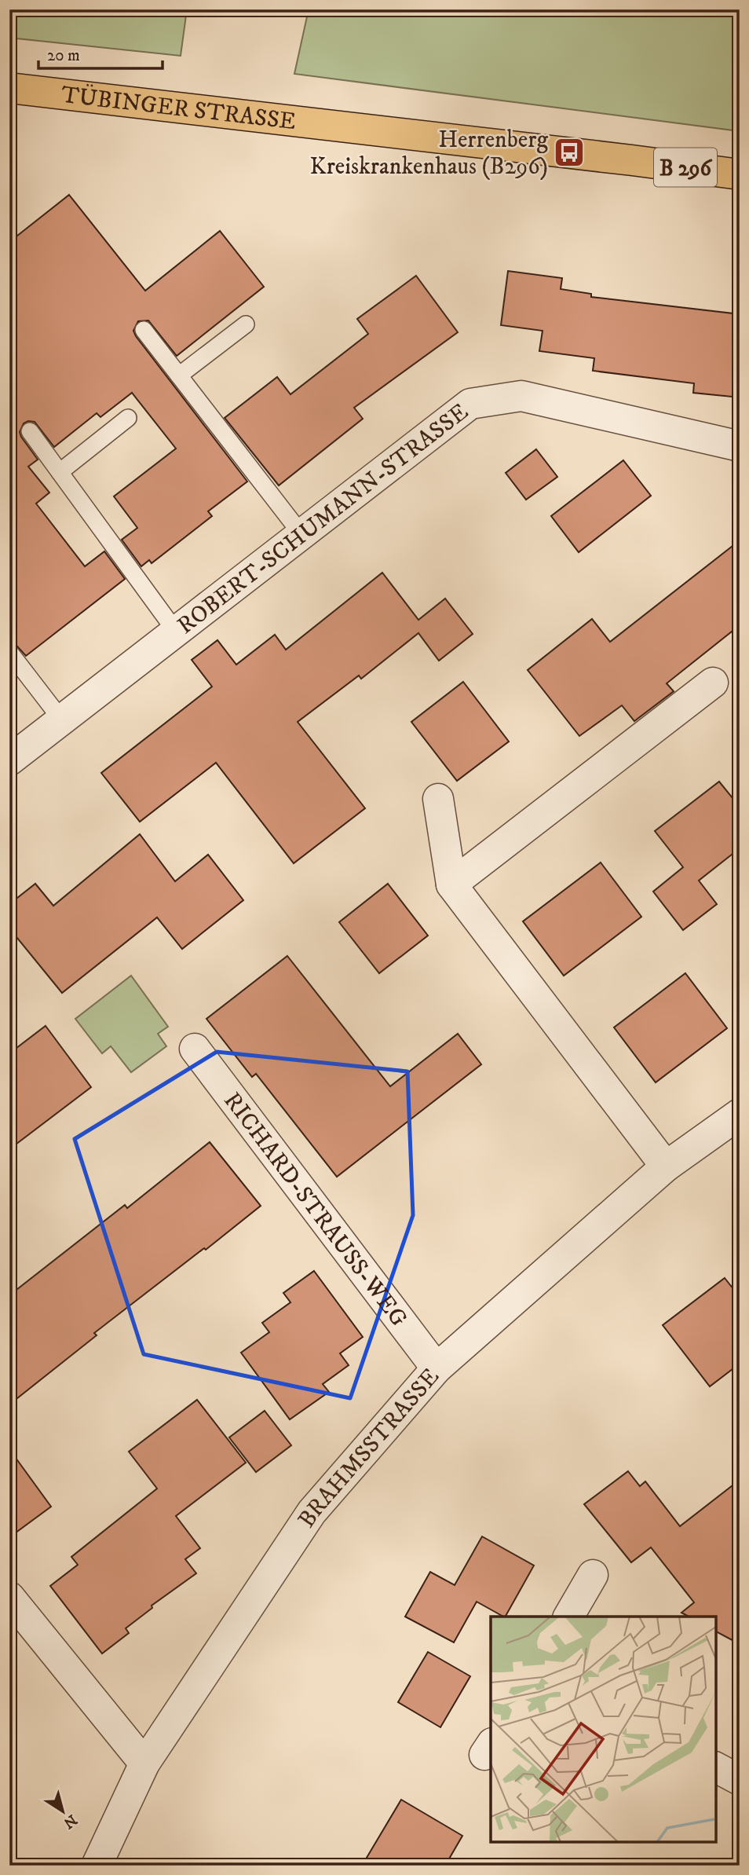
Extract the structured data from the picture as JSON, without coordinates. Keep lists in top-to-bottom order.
{
  "streets": {
    "main road": ["TÜBINGER STRASSE", "B 296"],
    "street": ["ROBERT-SCHUMANN-STRASSE", "RICHARD-STRAUSS-WEG", "BRAHMSSTRASSE"]
  },
  "crossings": [
    ["RICHARD-STRAUSS-WEG", "BRAHMSSTRASSE"]
  ],
  "places": {
    "bus stop": ["Herrenberg Kreiskrankenhaus (B296)"]
  },
  "scale_bar": "20 m",
  "north": "bottom right"
}
